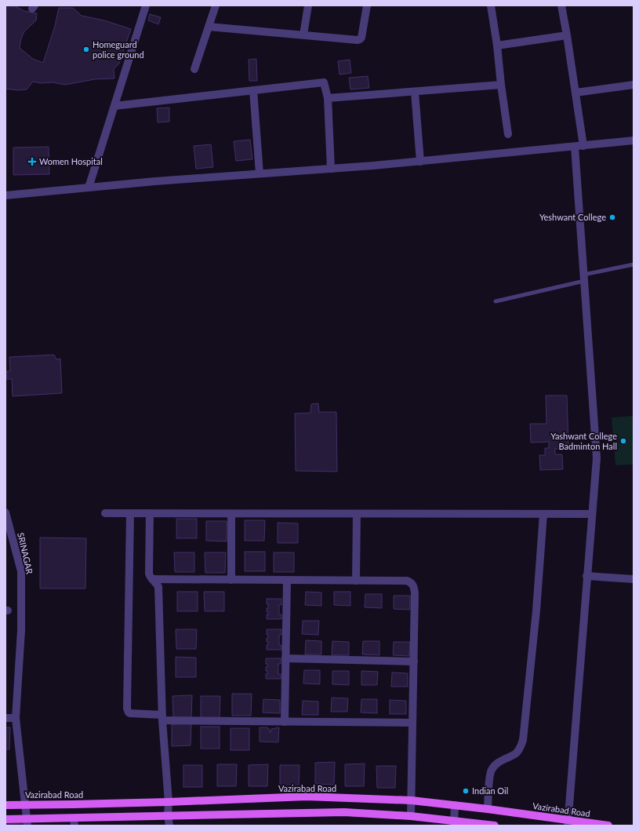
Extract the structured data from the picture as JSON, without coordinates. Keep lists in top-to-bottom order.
{
  "streets": {
    "main road": ["Vazirabad Road"],
    "street": ["SRINAGAR"]
  },
  "crossings": [
    ["SRINAGAR", "Vazirabad Road"]
  ],
  "places": {
    "other": [
      "Homeguard police ground",
      "Yeshwant College",
      "Yashwant College Badminton Hall",
      "Indian Oil"
    ],
    "health": ["Women Hospital"]
  }
}
